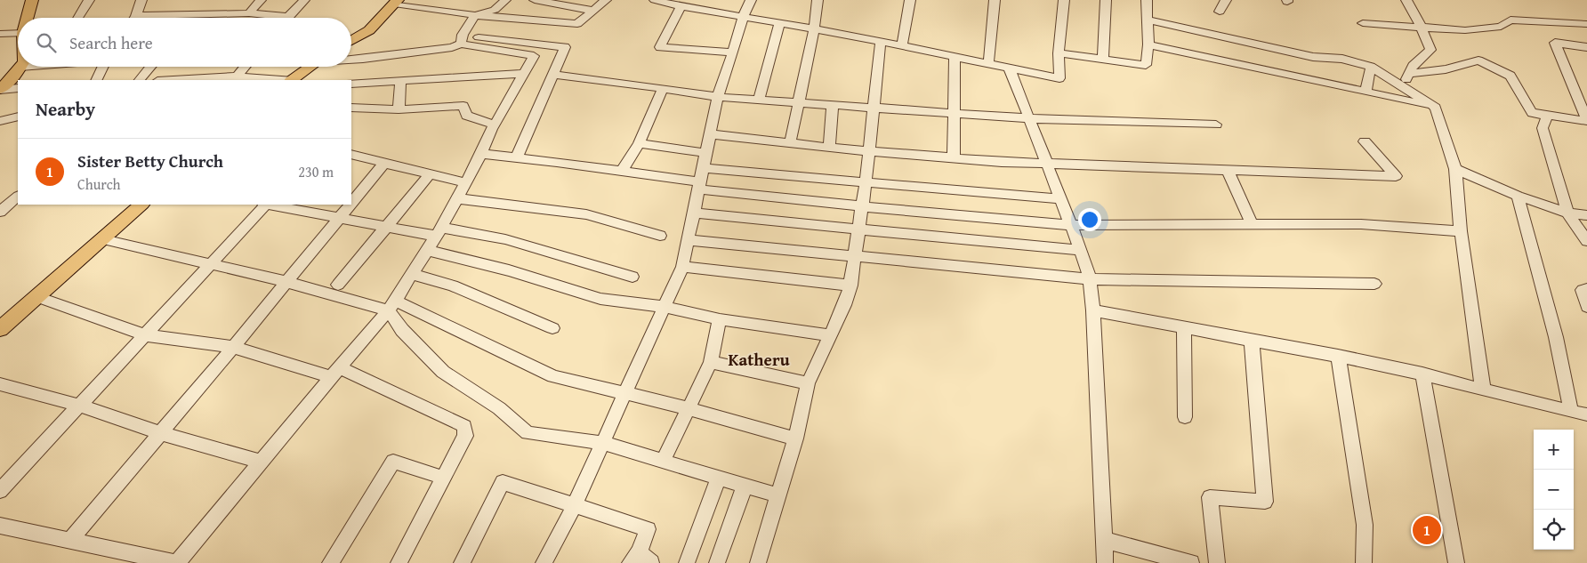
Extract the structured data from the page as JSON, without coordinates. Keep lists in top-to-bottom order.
{
  "districts": ["Katheru"],
  "page": {
    "search": "Search here",
    "heading": "Nearby",
    "list": [
      {
        "mark": "1",
        "name": "Sister Betty Church",
        "note": "Church",
        "value": "230 m"
      }
    ],
    "map_buttons": ["+", "−"],
    "pins": "1"
  }
}
